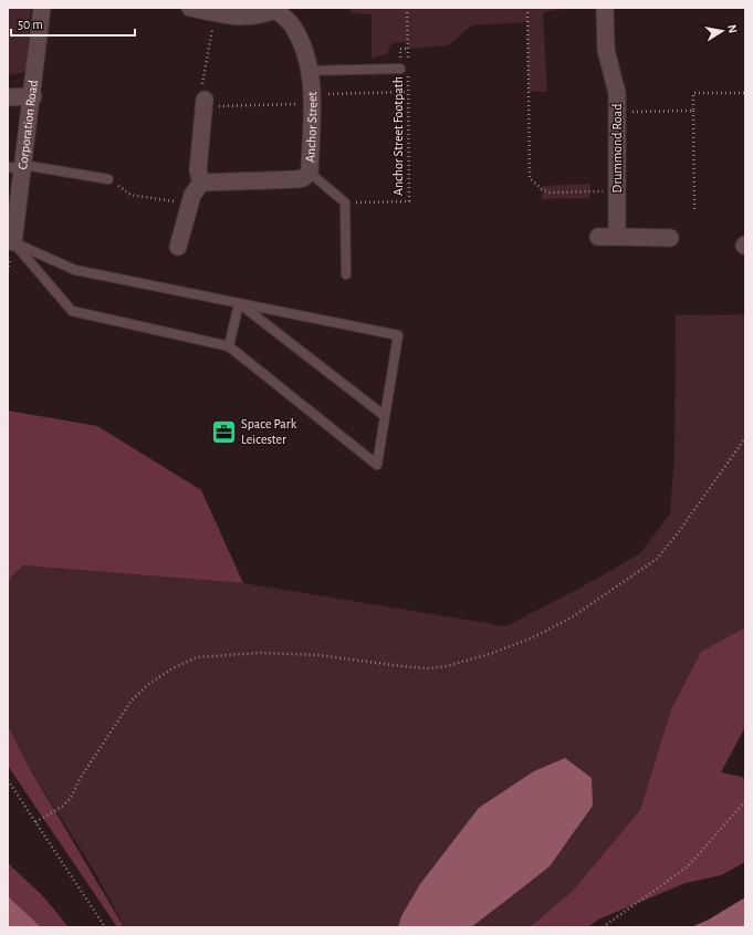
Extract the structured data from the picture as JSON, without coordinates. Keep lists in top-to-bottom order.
{
  "streets": {
    "street": ["Corporation Road", "Anchor Street", "Drummond Road"],
    "path": ["Anchor Street Footpath"]
  },
  "places": {
    "office": ["Space Park Leicester"]
  },
  "scale_bar": "50 m",
  "north": "right"
}
